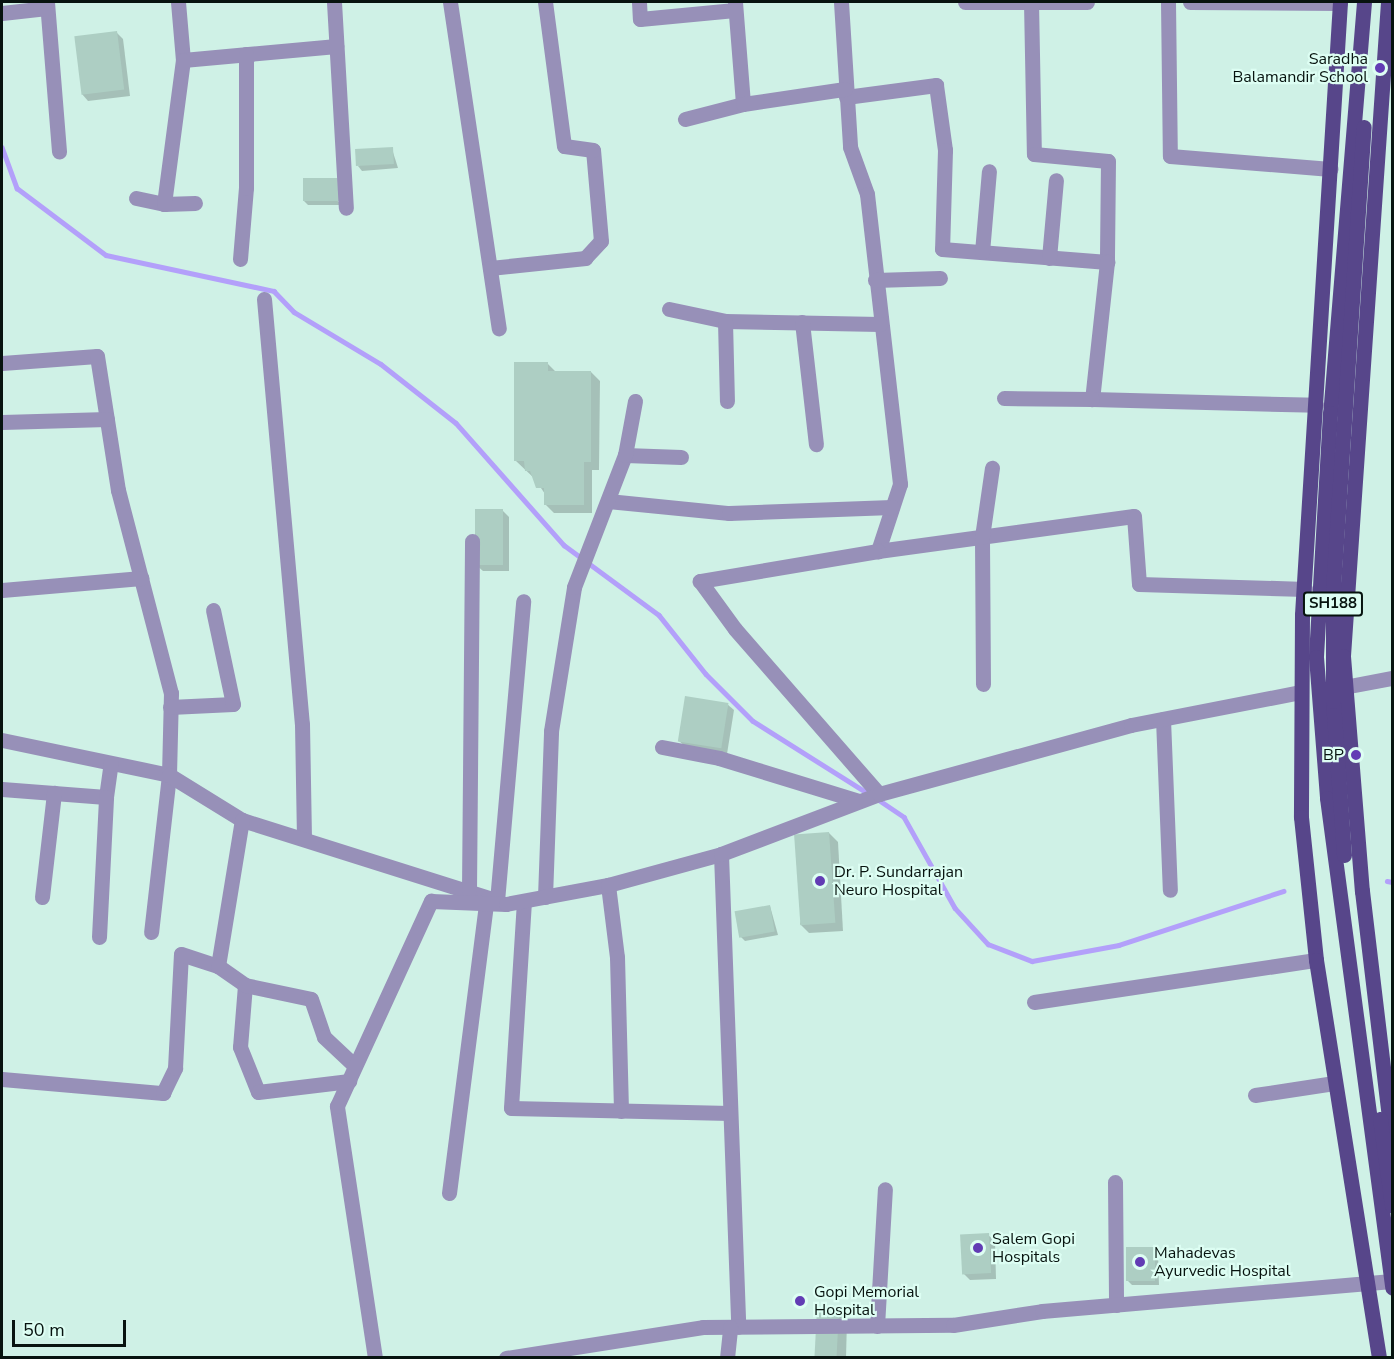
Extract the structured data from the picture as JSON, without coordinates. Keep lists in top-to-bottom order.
{
  "streets": {
    "main road": ["SH188"]
  },
  "places": [
    "Saradha Balamandir School",
    "BP",
    "Dr. P. Sundarrajan Neuro Hospital",
    "Salem Gopi Hospitals",
    "Mahadevas Ayurvedic Hospital",
    "Gopi Memorial Hospital"
  ],
  "scale_bar": "50 m"
}
